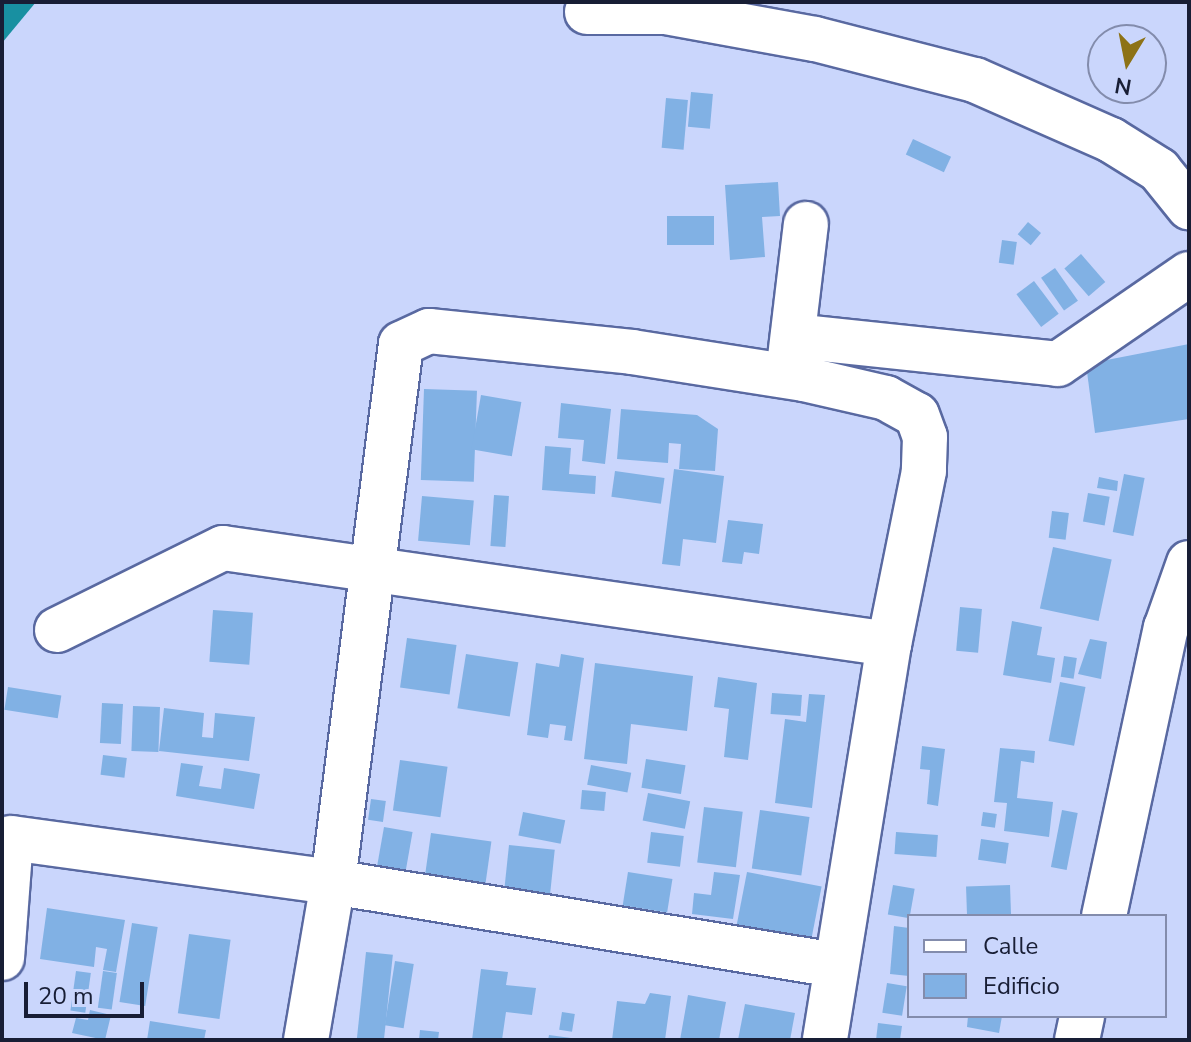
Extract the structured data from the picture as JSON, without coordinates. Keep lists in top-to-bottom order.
{
  "legend": ["Calle", "Edificio"],
  "scale_bar": "20 m",
  "north": "bottom"
}
